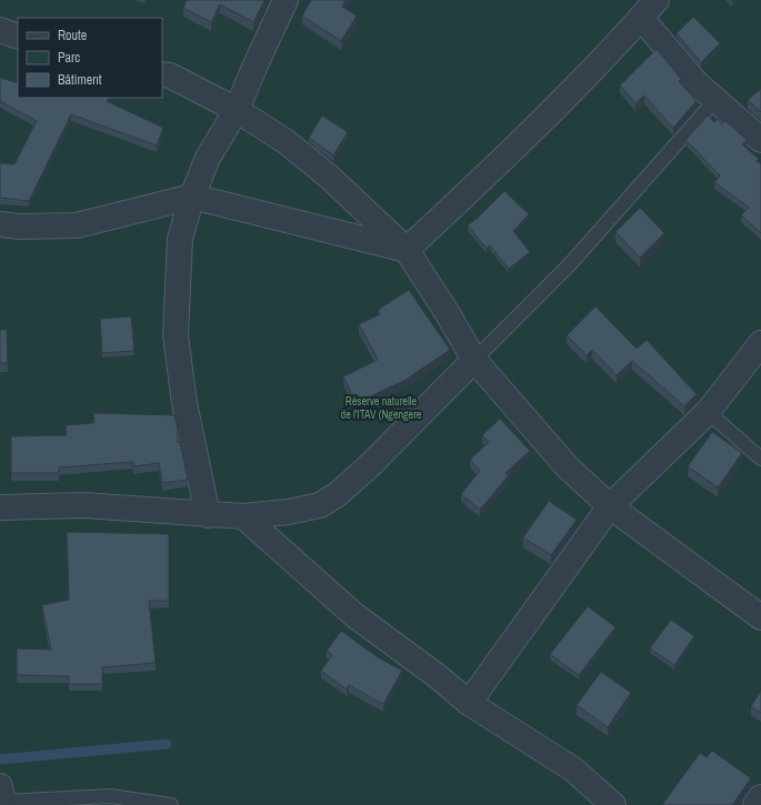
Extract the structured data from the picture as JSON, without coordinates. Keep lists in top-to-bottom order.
{
  "parks": ["Réserve naturelle de l'ITAV (Ngengere"],
  "legend": ["Route", "Parc", "Bâtiment"]
}
